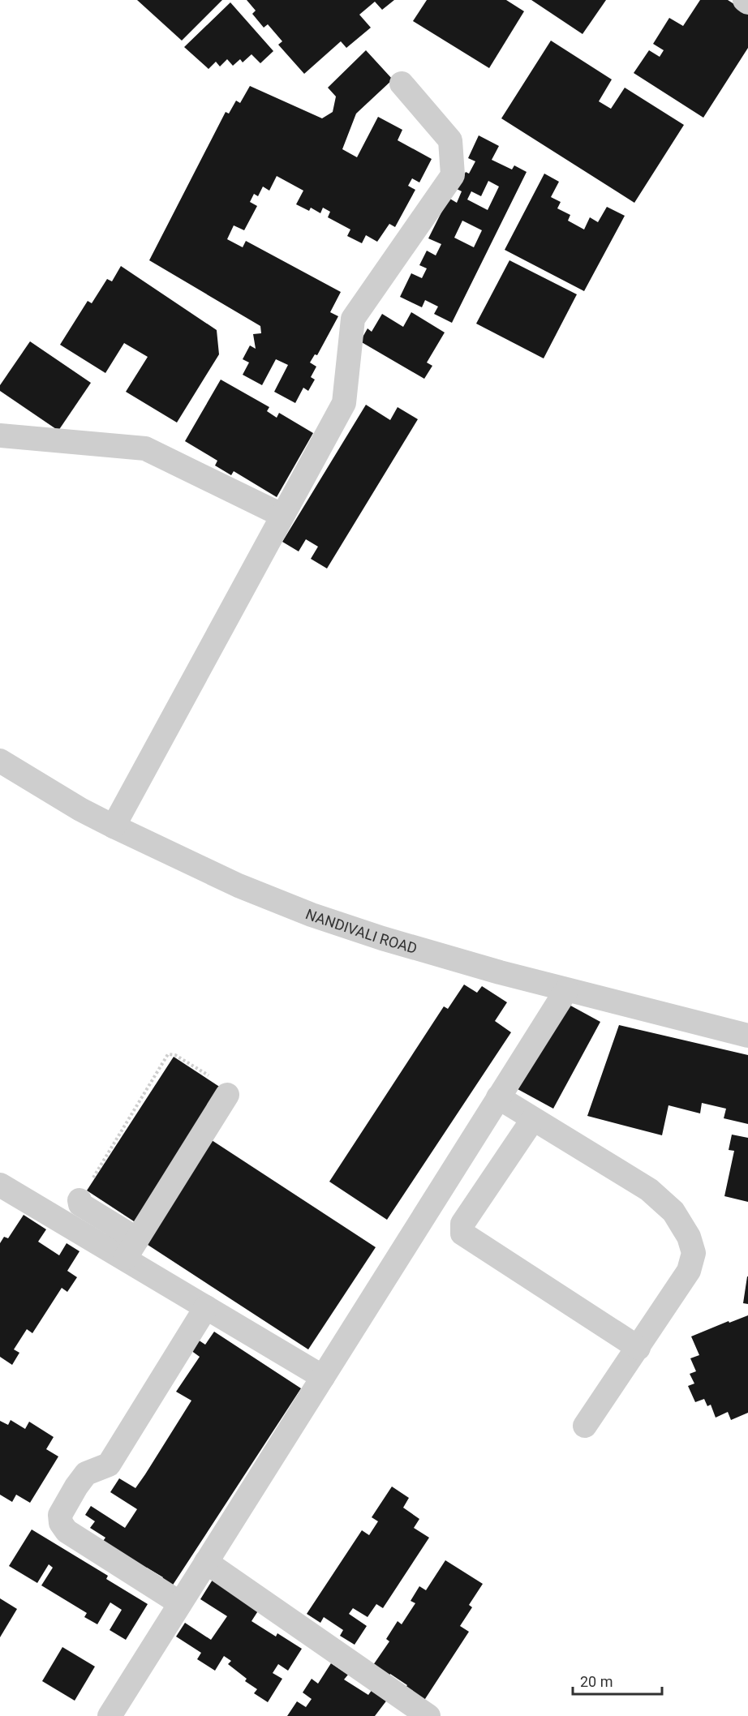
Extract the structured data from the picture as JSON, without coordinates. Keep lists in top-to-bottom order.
{
  "streets": {
    "street": ["NANDIVALI ROAD"]
  },
  "scale_bar": "20 m"
}
